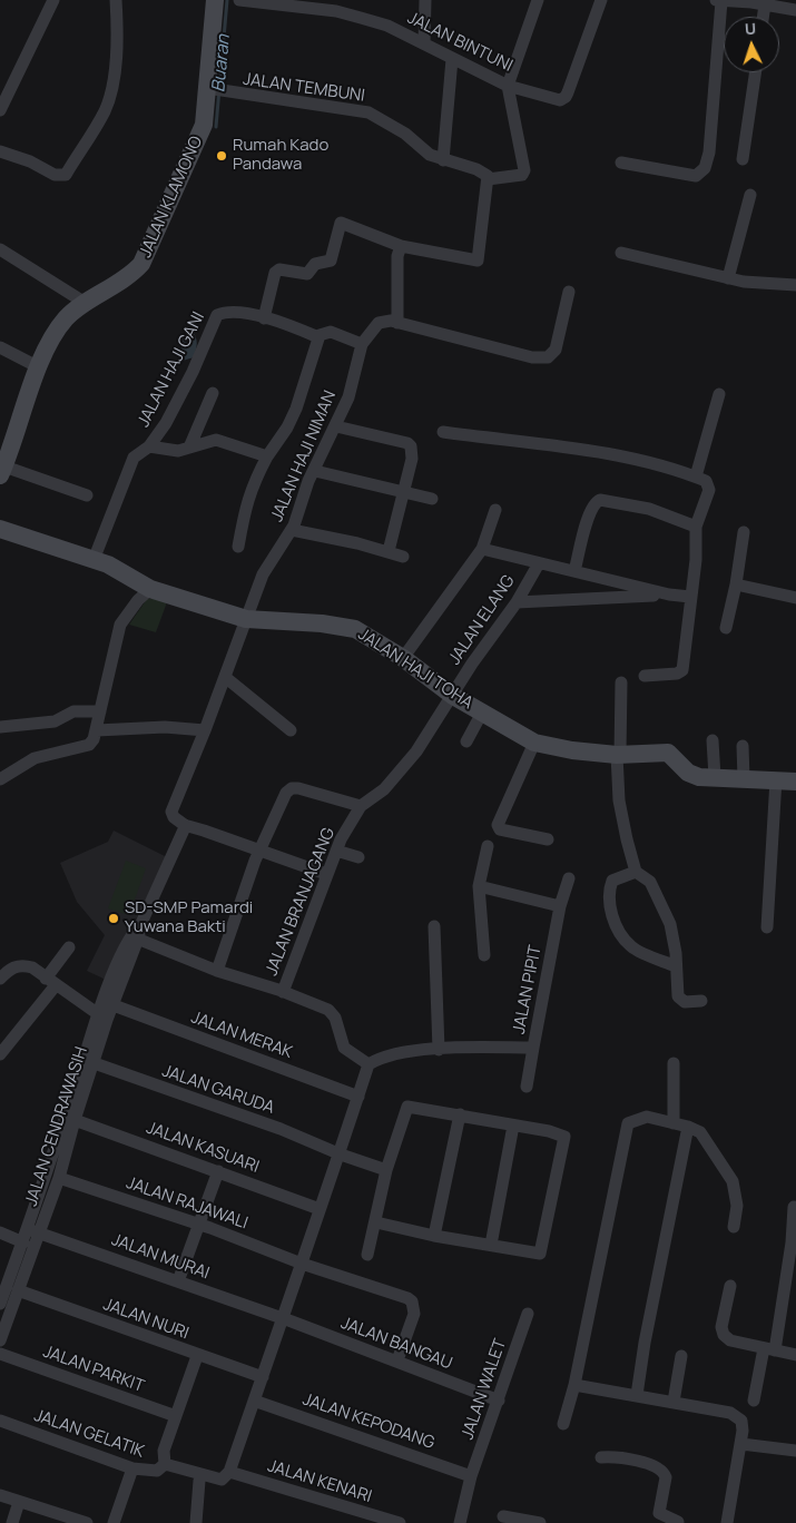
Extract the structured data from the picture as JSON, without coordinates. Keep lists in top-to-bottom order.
{
  "streets": {
    "street": [
      "JALAN BINTUNI",
      "JALAN TEMBUNI",
      "JALAN KLAMONO",
      "JALAN HAJI GANI",
      "JALAN HAJI NIMAN",
      "JALAN ELANG",
      "JALAN HAJI TOHA",
      "JALAN BRANJAGANG",
      "JALAN PIPIT",
      "JALAN MERAK",
      "JALAN GARUDA",
      "JALAN CENDRAWASIH",
      "JALAN KASUARI",
      "JALAN RAJAWALI",
      "JALAN MURAI",
      "JALAN NURI",
      "JALAN BANGAU",
      "JALAN PARKIT",
      "JALAN WALET",
      "JALAN KEPODANG",
      "JALAN GELATIK",
      "JALAN KENARI"
    ]
  },
  "crossings": [
    ["JALAN BINTUNI", "JALAN TEMBUNI"],
    ["JALAN TEMBUNI", "JALAN KLAMONO"],
    ["JALAN HAJI GANI", "JALAN HAJI TOHA"],
    ["JALAN HAJI NIMAN", "JALAN HAJI TOHA"],
    ["JALAN HAJI NIMAN", "JALAN CENDRAWASIH"],
    ["JALAN ELANG", "JALAN HAJI TOHA"],
    ["JALAN ELANG", "JALAN BRANJAGANG"],
    ["JALAN HAJI TOHA", "JALAN BRANJAGANG"],
    ["JALAN MERAK", "JALAN CENDRAWASIH"],
    ["JALAN GARUDA", "JALAN CENDRAWASIH"],
    ["JALAN CENDRAWASIH", "JALAN KASUARI"],
    ["JALAN CENDRAWASIH", "JALAN RAJAWALI"],
    ["JALAN CENDRAWASIH", "JALAN MURAI"],
    ["JALAN CENDRAWASIH", "JALAN NURI"],
    ["JALAN RAJAWALI", "JALAN BANGAU"],
    ["JALAN MURAI", "JALAN BANGAU"],
    ["JALAN BANGAU", "JALAN WALET"],
    ["JALAN WALET", "JALAN KEPODANG"],
    ["JALAN GELATIK", "JALAN KENARI"]
  ],
  "water": ["Buaran"],
  "places": ["Rumah Kado Pandawa", "SD-SMP Pamardi Yuwana Bakti"],
  "north": "top"
}
